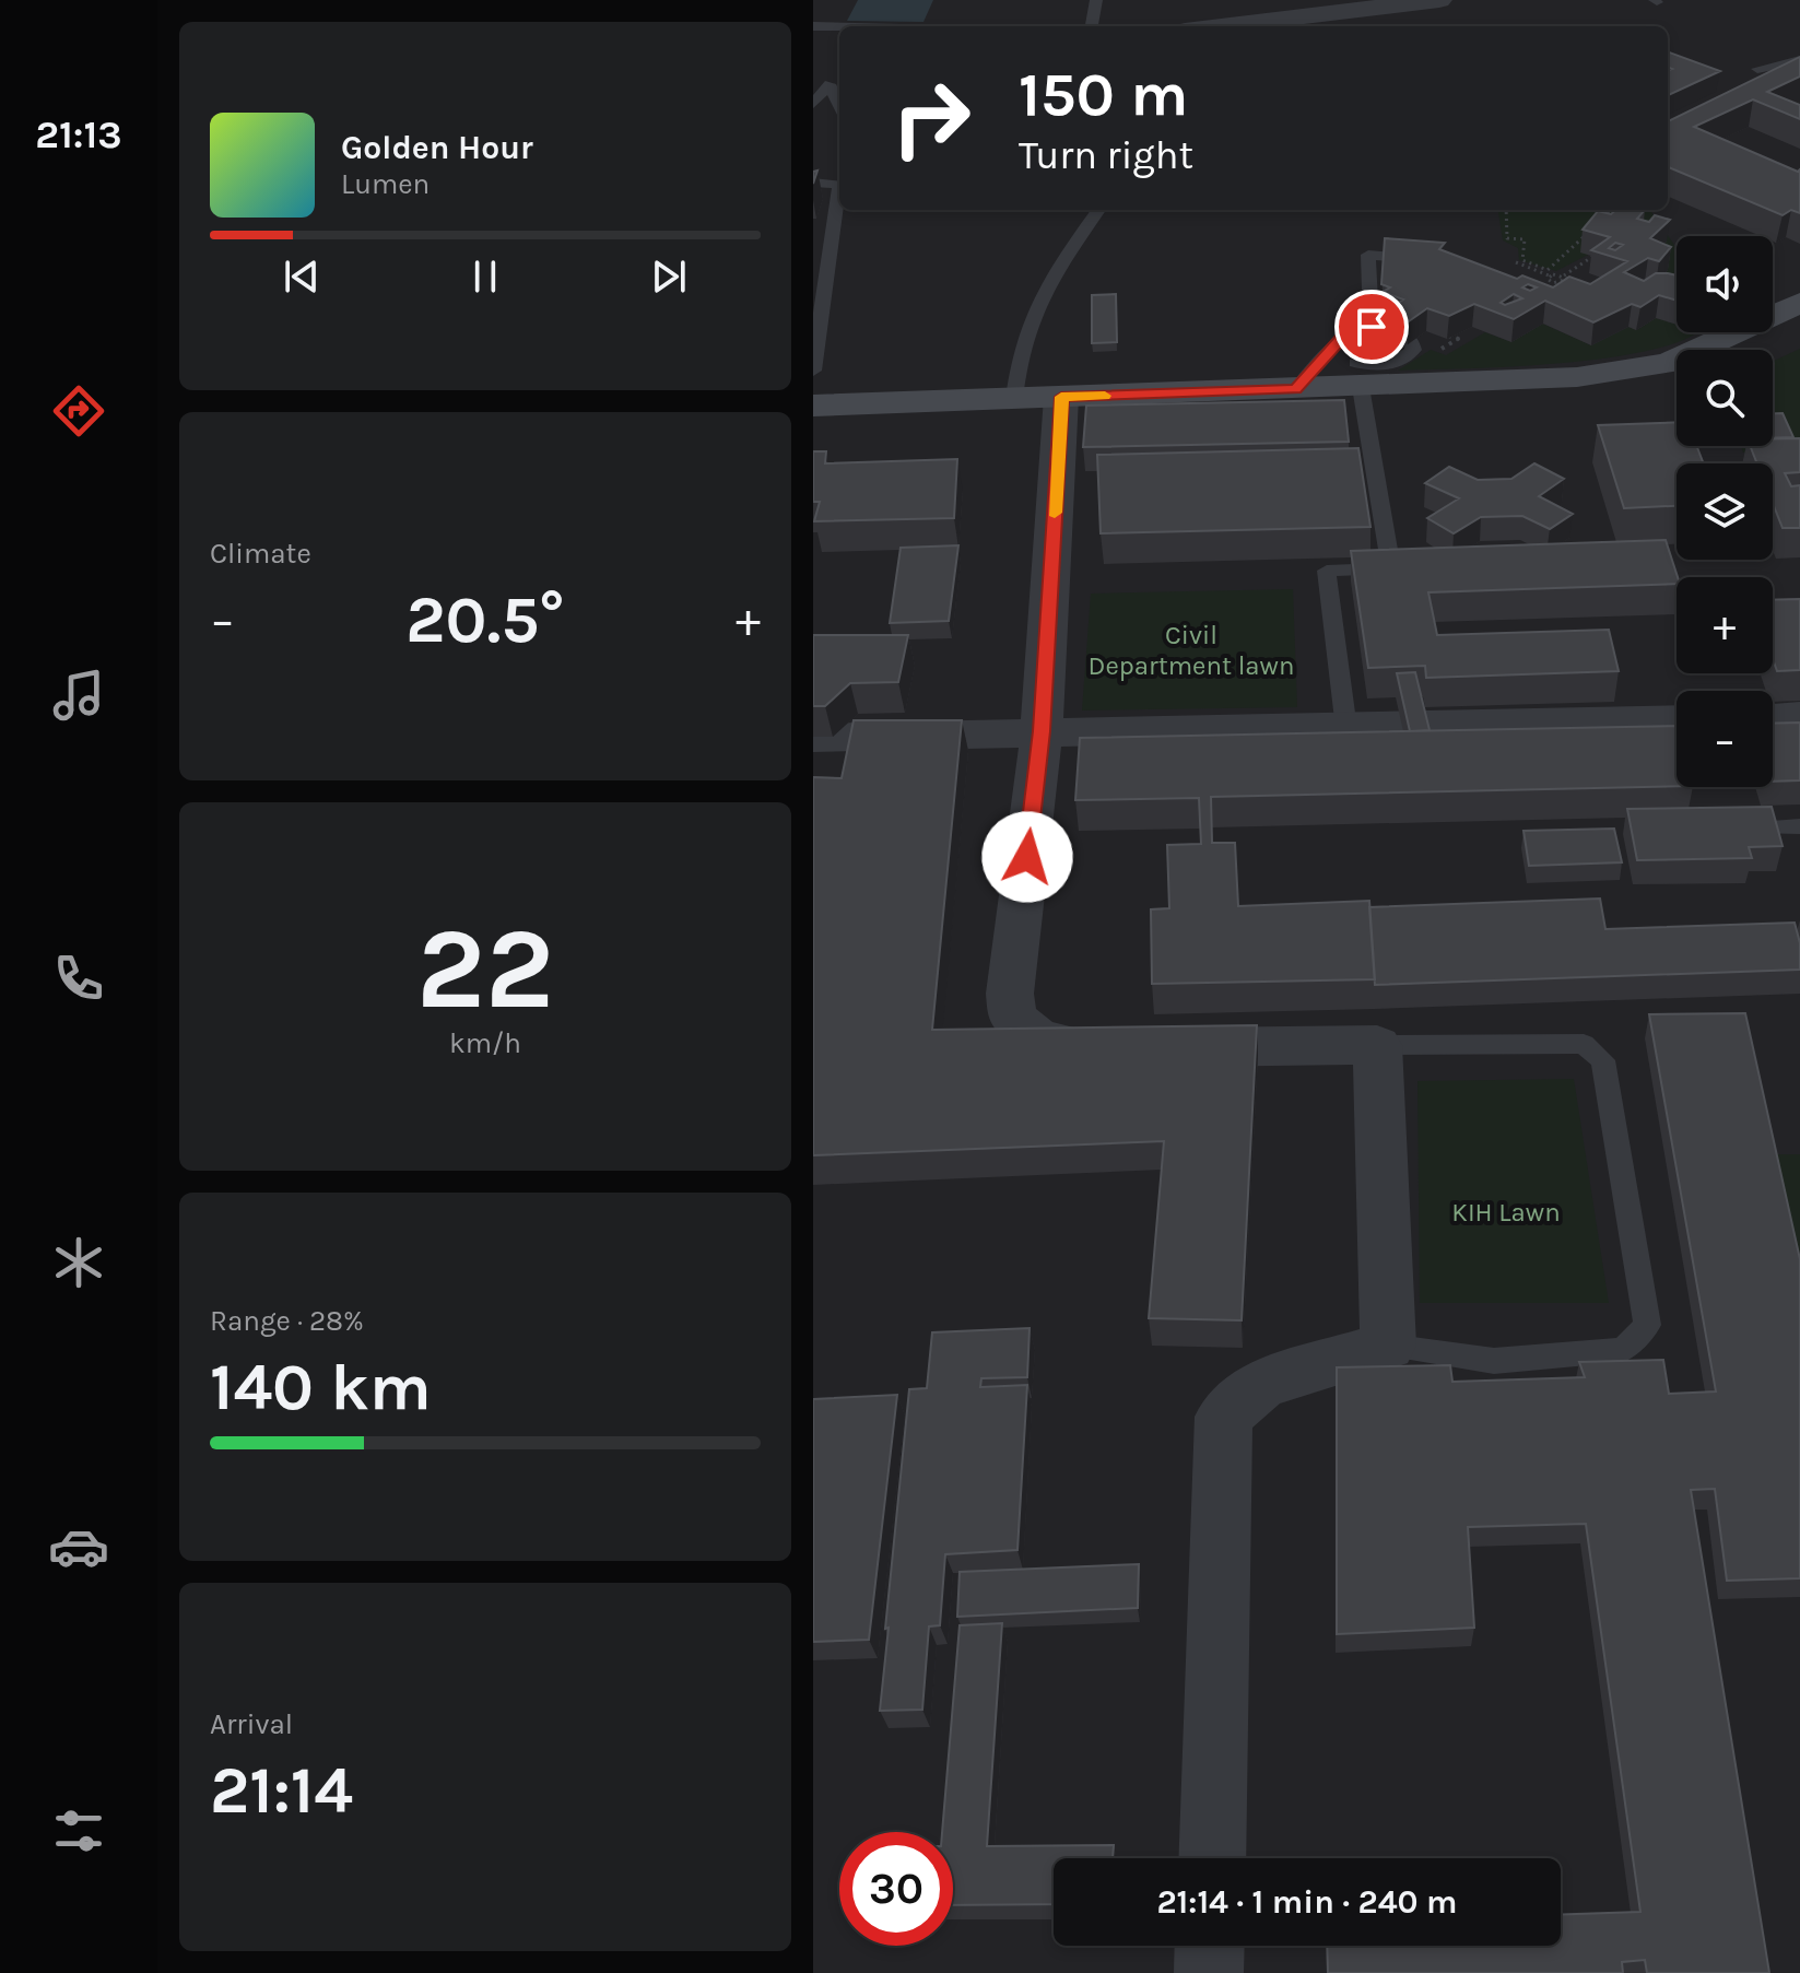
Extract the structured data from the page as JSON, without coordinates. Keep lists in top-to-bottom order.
{
  "parks": ["Civil Department lawn", "KIH Lawn"],
  "page": {
    "tabs": "21:13",
    "turn": ["150 m", "Turn right"],
    "song": ["Golden Hour", "Lumen"],
    "map_buttons": ["+", "−"],
    "tile": [
      "Climate",
      ["22", "km/h"],
      ["Range · 28%", "140 km"],
      ["Arrival", "21:14"]
    ],
    "heat": ["−", "20.5°", "+"],
    "limit": "30",
    "trip": "21:14 · 1 min · 240 m"
  }
}
